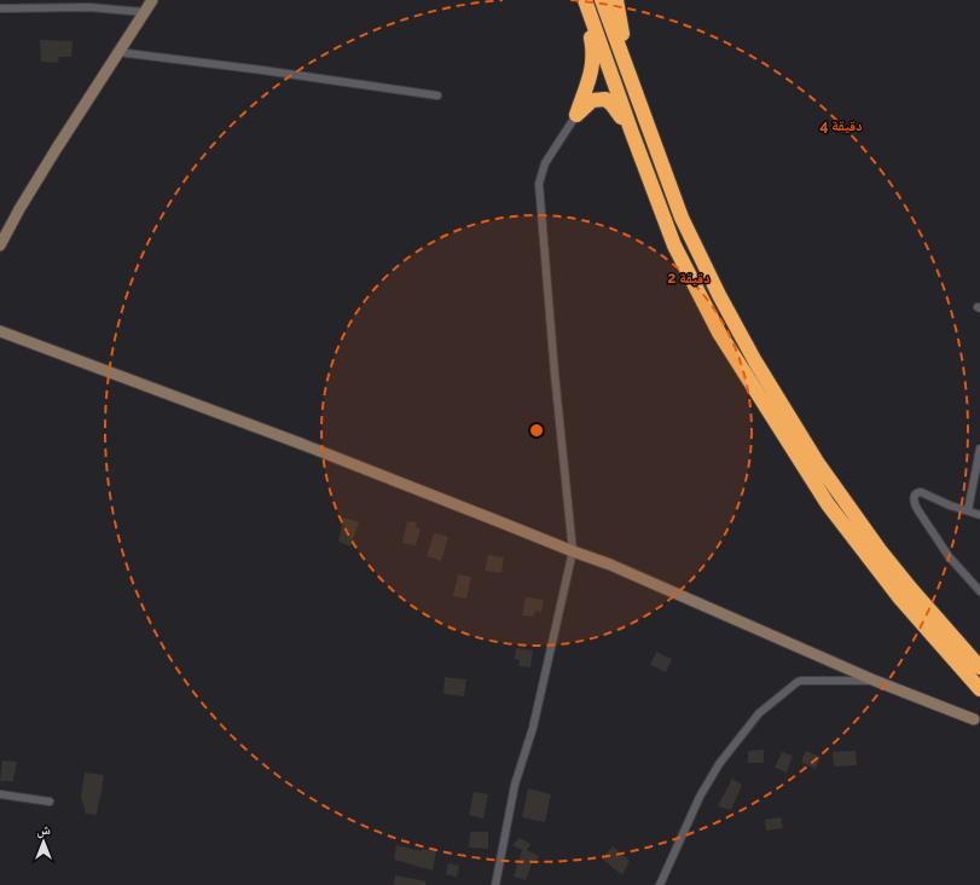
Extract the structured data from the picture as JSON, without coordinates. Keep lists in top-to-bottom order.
{
  "north": "top",
  "rings": ["4 دقيقة", "2 دقيقة"]
}
